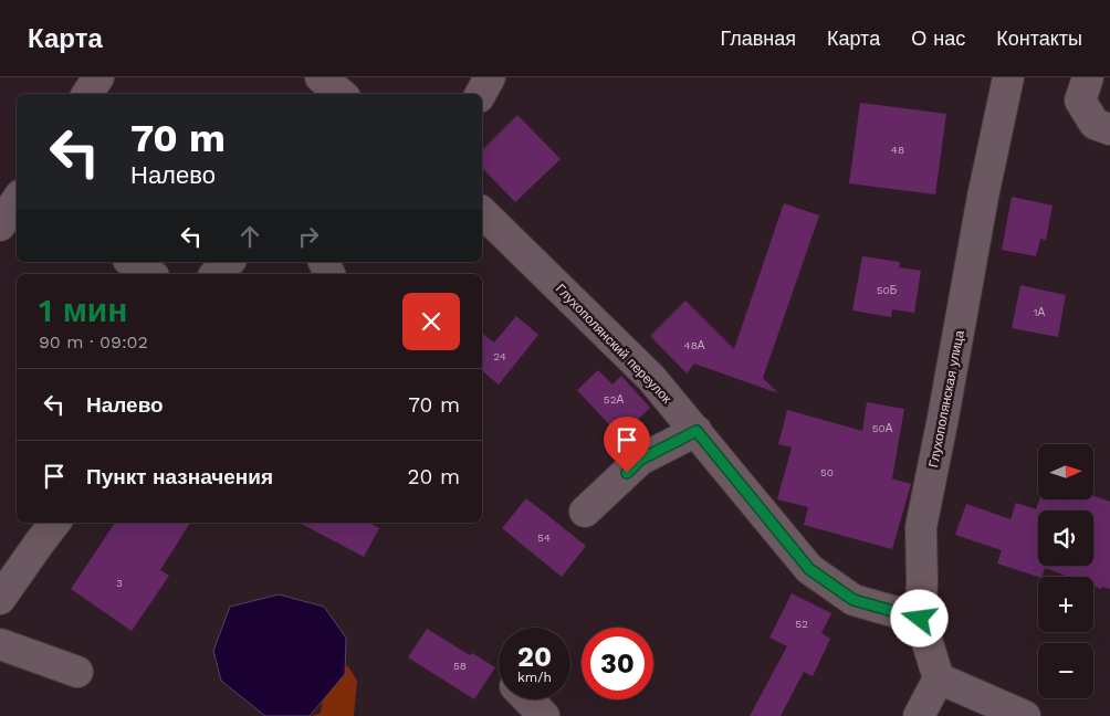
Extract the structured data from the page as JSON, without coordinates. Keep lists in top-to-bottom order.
{
  "streets": {
    "street": ["Глухополянский переулок", "Глухополянская улица"]
  },
  "crossings": [
    ["Глухополянский переулок", "Глухополянская улица"]
  ],
  "house_numbers": [
    "48",
    "50Б",
    "1А",
    "48А",
    "24",
    "52А",
    "50А",
    "50",
    "54",
    "3",
    "52",
    "58"
  ],
  "north": "right",
  "page": {
    "header": "Карта",
    "nav": [
      "Главная",
      "Карта",
      "О нас",
      "Контакты"
    ],
    "turn": ["70 m", "Налево"],
    "heading": ["1 мин", "90 m · 09:02"],
    "list": [
      {
        "name": "Налево",
        "value": "70 m"
      },
      {
        "name": "Пункт назначения",
        "value": "20 m"
      }
    ],
    "map_buttons": ["+", "−"],
    "speed": "20 km/h",
    "limit": "30"
  }
}
